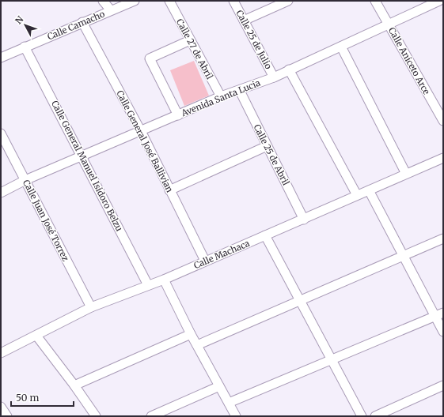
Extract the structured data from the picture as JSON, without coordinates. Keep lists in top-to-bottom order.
{
  "streets": {
    "street": [
      "Calle Camacho",
      "Calle 25 de Julio",
      "Calle 27 de Abril",
      "Calle Aniceto Arce",
      "Avenida Santa Lucia",
      "Calle General José Ballivian",
      "Calle 25 de Abril",
      "Calle General Manuel Isidoro Belzu",
      "Calle Juan José Torrez",
      "Calle Machaca"
    ]
  },
  "crossings": [
    ["Calle Camacho", "Calle General José Ballivian"],
    ["Calle Camacho", "Calle General Manuel Isidoro Belzu"],
    ["Calle 25 de Julio", "Avenida Santa Lucia"],
    ["Calle 27 de Abril", "Avenida Santa Lucia"],
    ["Calle Aniceto Arce", "Avenida Santa Lucia"],
    ["Avenida Santa Lucia", "Calle General José Ballivian"],
    ["Avenida Santa Lucia", "Calle 25 de Abril"],
    ["Avenida Santa Lucia", "Calle General Manuel Isidoro Belzu"],
    ["Avenida Santa Lucia", "Calle Juan José Torrez"],
    ["Calle General José Ballivian", "Calle Machaca"],
    ["Calle 25 de Abril", "Calle Machaca"],
    ["Calle General Manuel Isidoro Belzu", "Calle Machaca"],
    ["Calle Juan José Torrez", "Calle Machaca"]
  ],
  "scale_bar": "50 m",
  "north": "top left"
}
